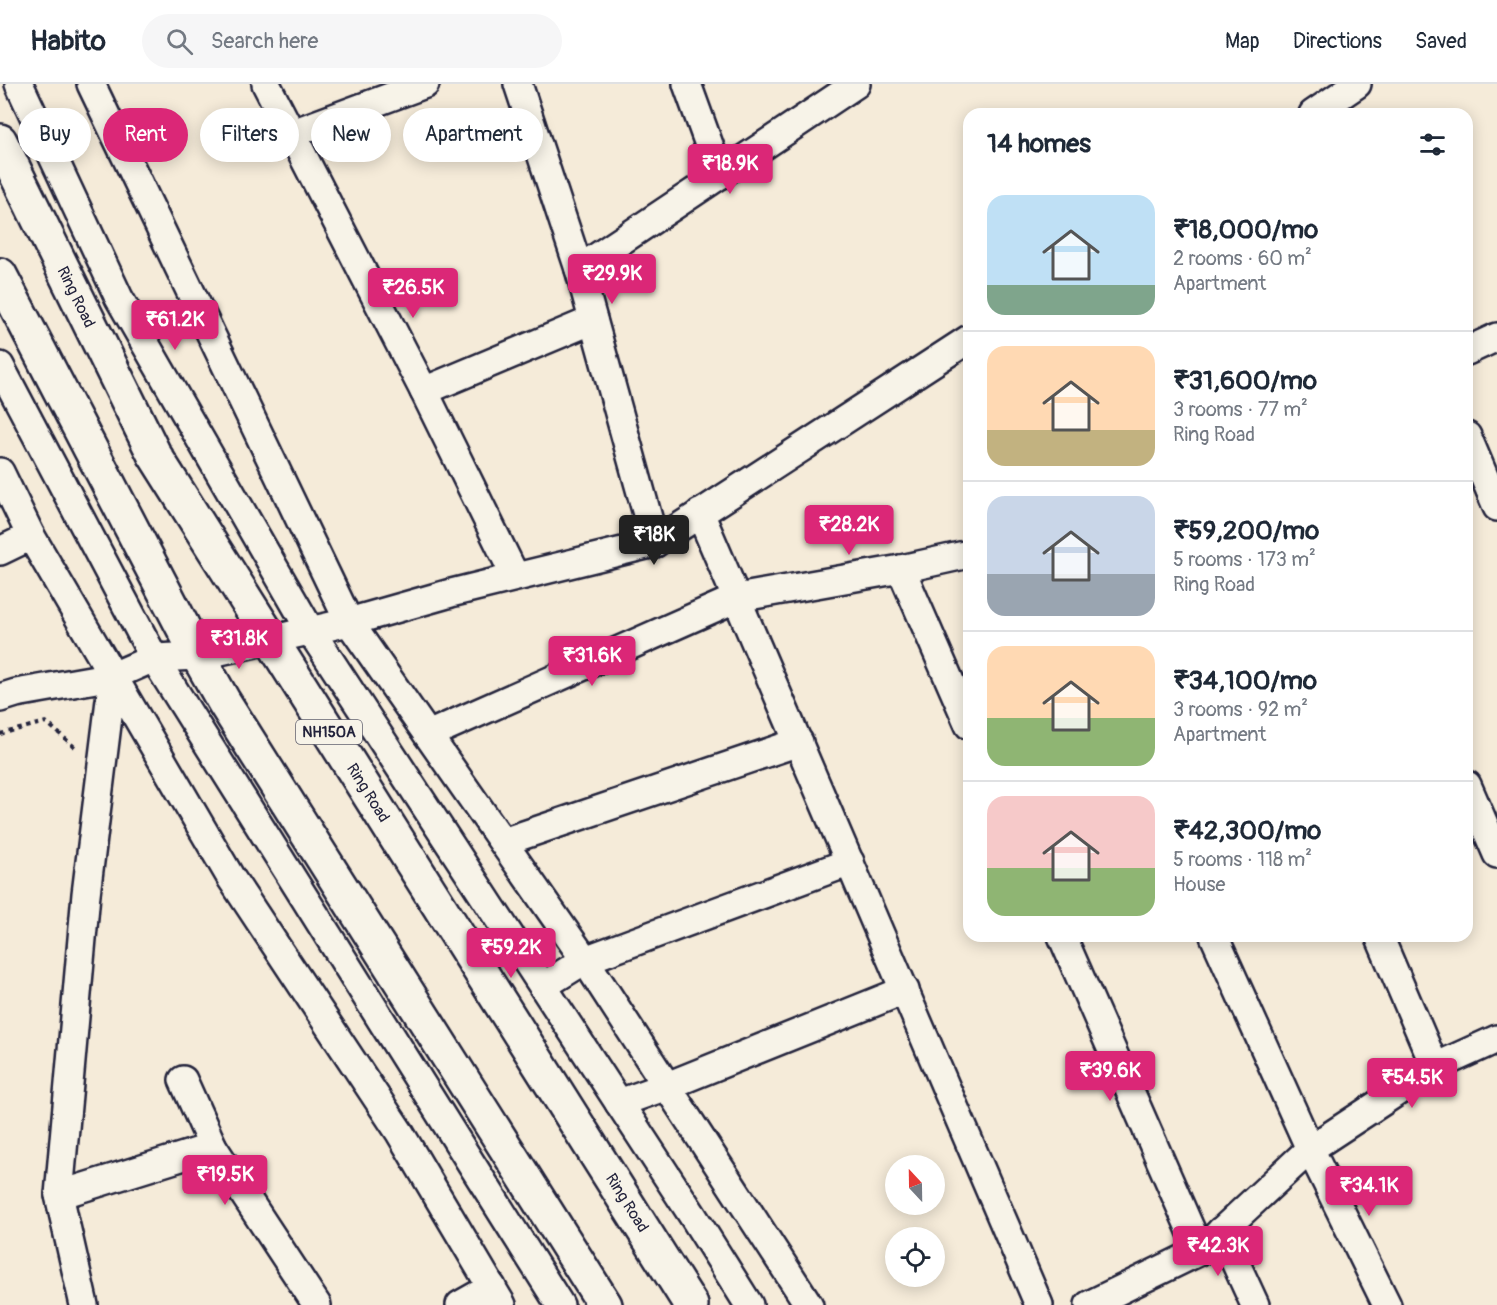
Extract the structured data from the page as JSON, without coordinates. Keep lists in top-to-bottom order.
{
  "streets": {
    "highway": ["Ring Road", "NH150A"]
  },
  "north": "top",
  "page": {
    "header": "Habito",
    "search": "Search here",
    "nav": ["Map", "Directions", "Saved"],
    "chip": [
      "Buy",
      "Rent",
      "Filters",
      "New",
      "Apartment"
    ],
    "heading": "14 homes",
    "price": [
      "₹18.9K",
      "₹29.9K",
      "₹26.5K",
      "₹61.2K",
      "₹28.2K",
      "₹18K",
      "₹31.8K",
      "₹31.6K",
      "₹59.2K",
      "₹39.6K",
      "₹54.5K",
      "₹19.5K",
      "₹34.1K",
      "₹42.3K"
    ],
    "list": [
      {
        "name": "₹18,000/mo",
        "note": "2 rooms · 60 m² · Apartment"
      },
      {
        "name": "₹31,600/mo",
        "note": "3 rooms · 77 m² · Ring Road"
      },
      {
        "name": "₹59,200/mo",
        "note": "5 rooms · 173 m² · Ring Road"
      },
      {
        "name": "₹34,100/mo",
        "note": "3 rooms · 92 m² · Apartment"
      },
      {
        "name": "₹42,300/mo",
        "note": "5 rooms · 118 m² · House"
      }
    ]
  }
}
